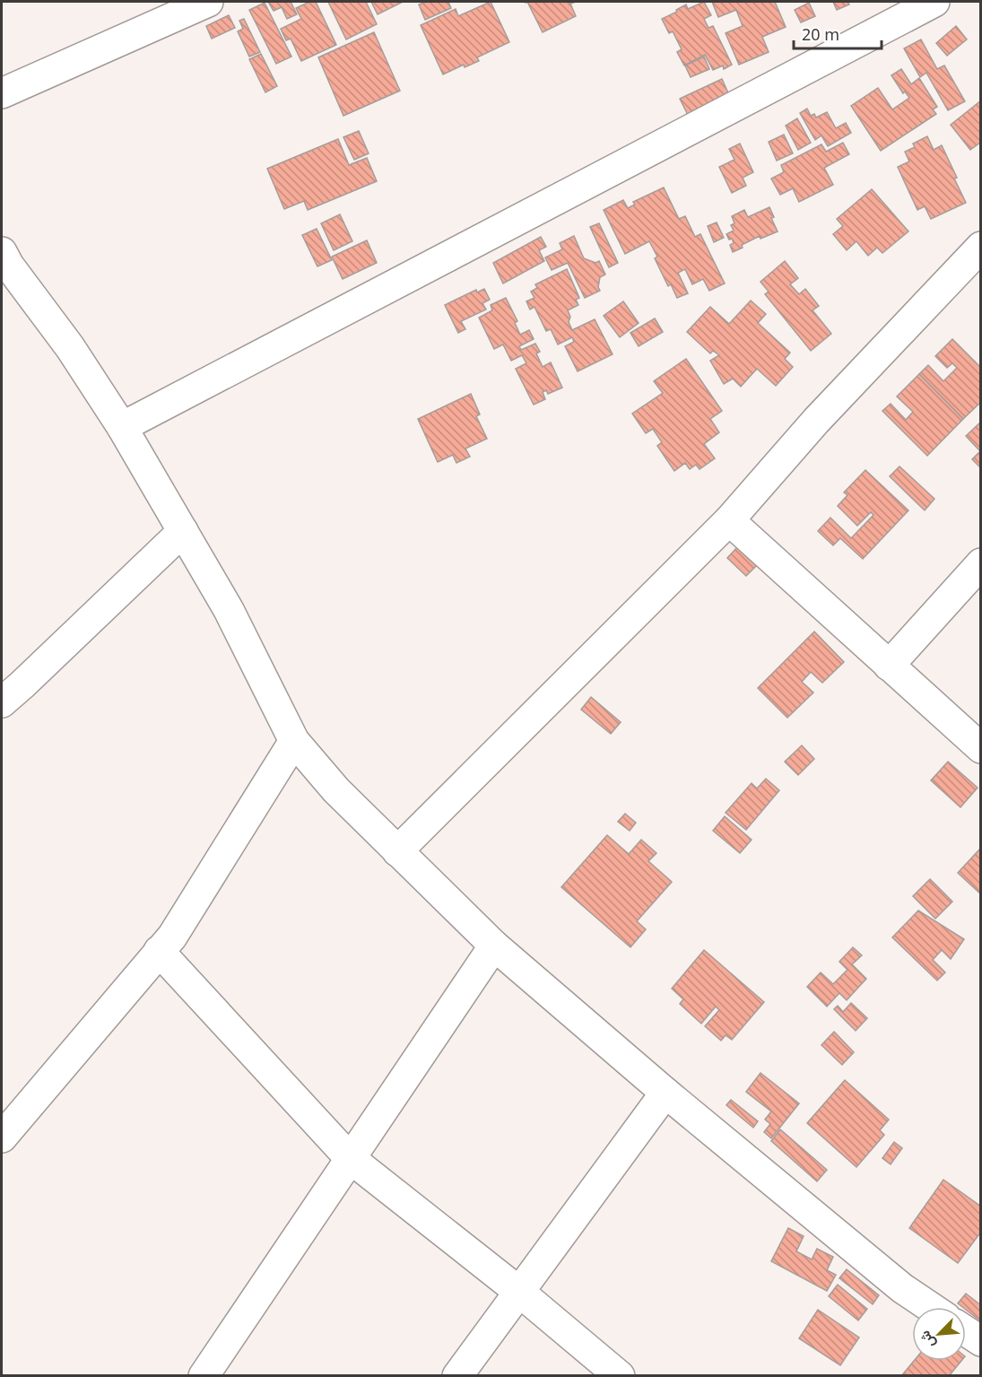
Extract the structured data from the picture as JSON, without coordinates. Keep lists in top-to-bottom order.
{
  "scale_bar": "20 m",
  "north": "bottom left"
}
